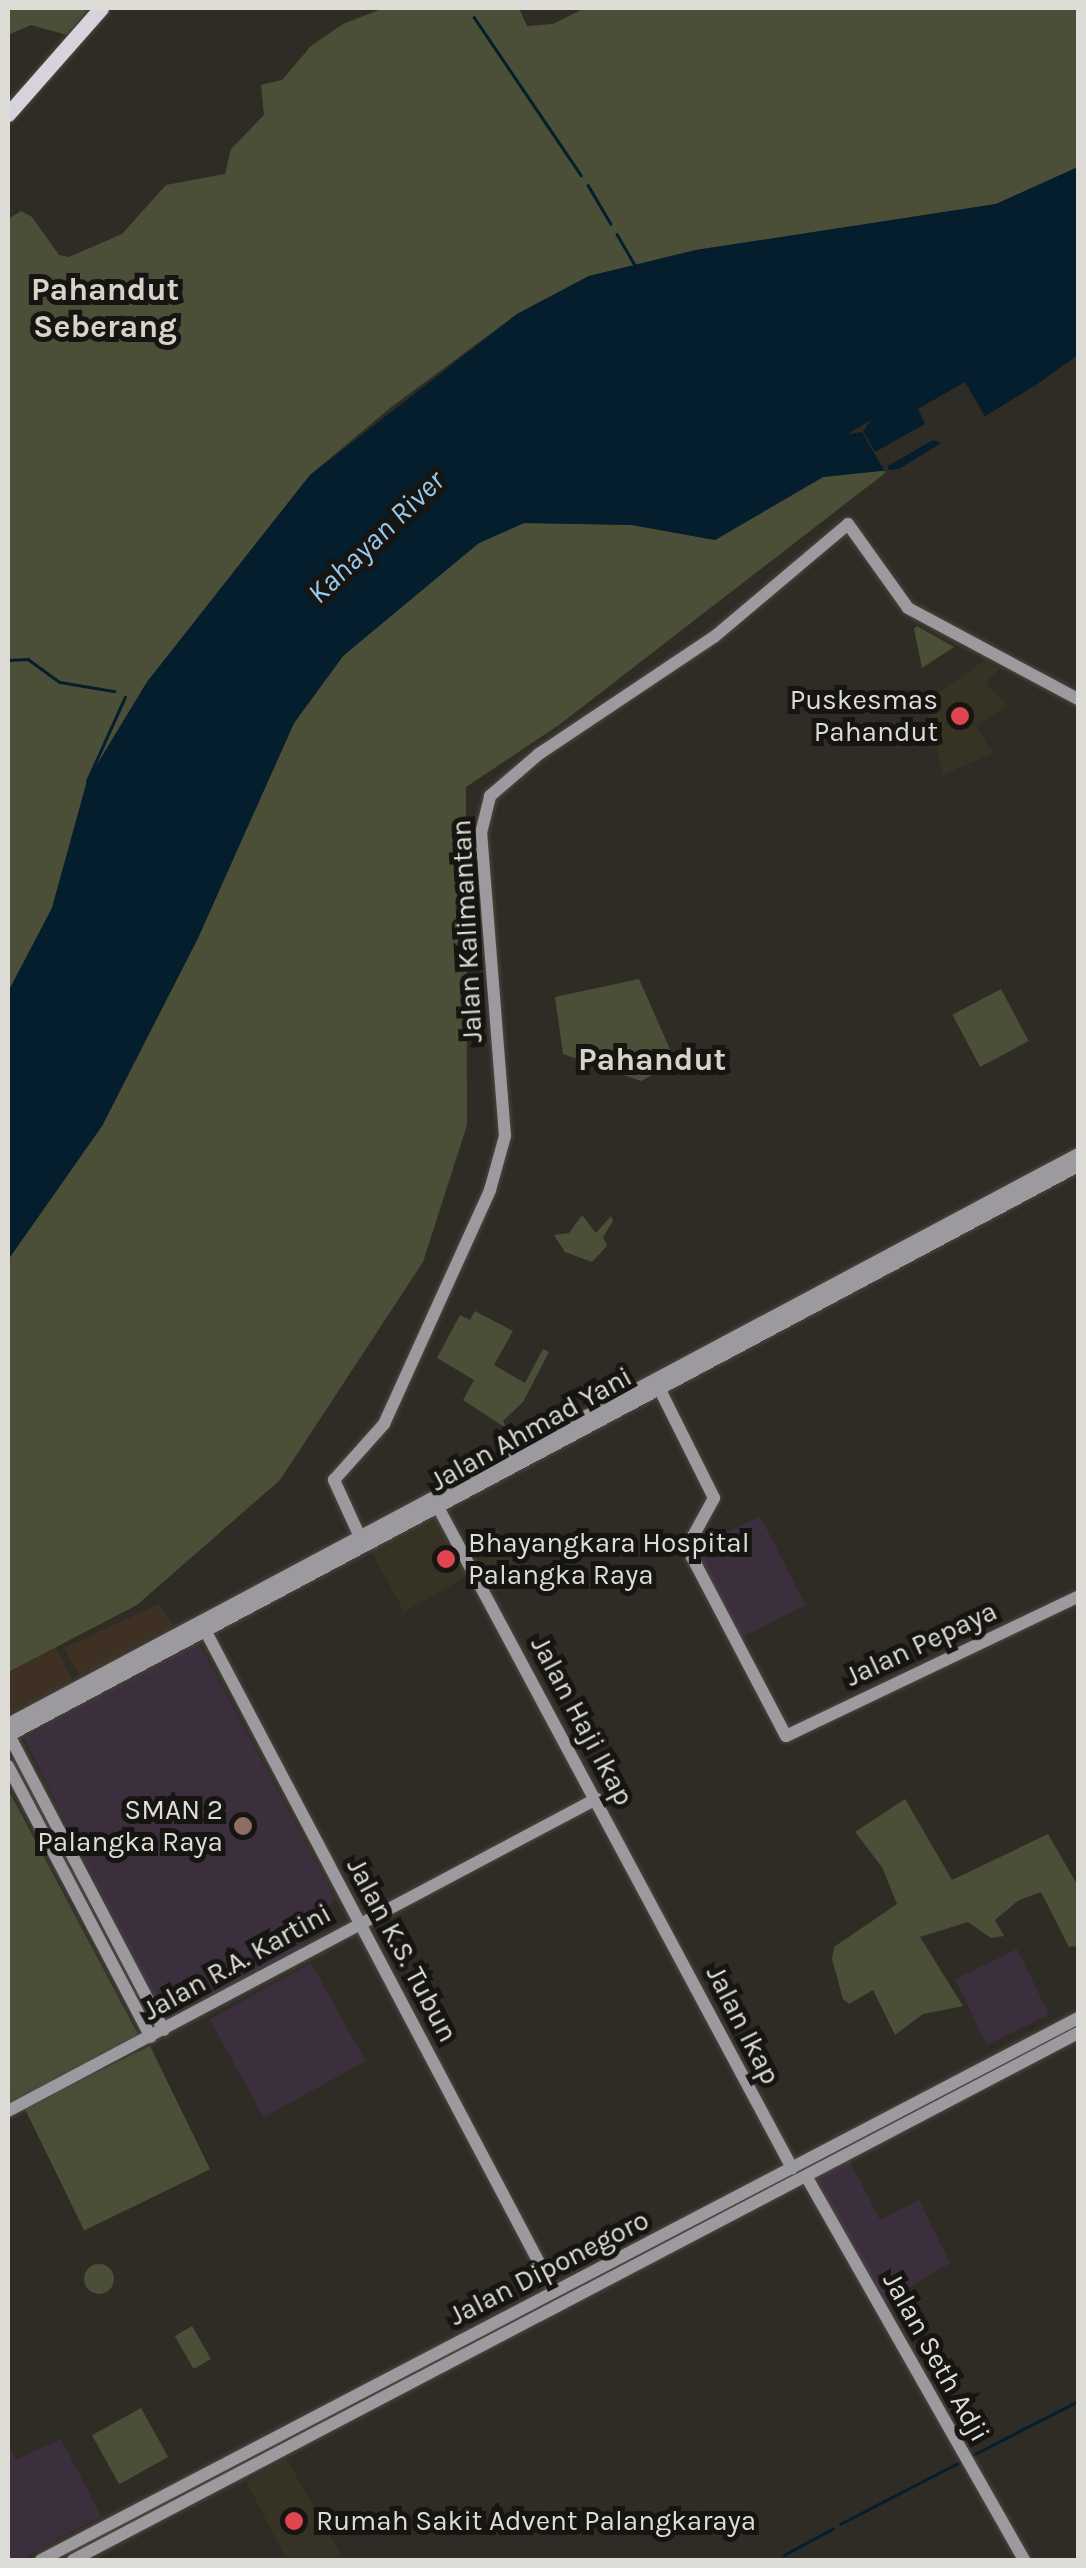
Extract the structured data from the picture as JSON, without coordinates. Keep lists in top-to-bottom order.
{
  "streets": {
    "street": [
      "Jalan Kalimantan",
      "Jalan Ahmad Yani",
      "Jalan Pepaya",
      "Jalan Haji Ikap",
      "Jalan K.S. Tubun",
      "Jalan R.A. Kartini",
      "Jalan Ikap",
      "Jalan Diponegoro",
      "Jalan Seth Adji"
    ]
  },
  "crossings": [
    ["Jalan Kalimantan", "Jalan Ahmad Yani"],
    ["Jalan Ahmad Yani", "Jalan Pepaya"],
    ["Jalan Ahmad Yani", "Jalan Haji Ikap"],
    ["Jalan Ahmad Yani", "Jalan K.S. Tubun"],
    ["Jalan Haji Ikap", "Jalan R.A. Kartini"],
    ["Jalan Haji Ikap", "Jalan Ikap"],
    ["Jalan K.S. Tubun", "Jalan R.A. Kartini"],
    ["Jalan K.S. Tubun", "Jalan Diponegoro"],
    ["Jalan Ikap", "Jalan Diponegoro"],
    ["Jalan Diponegoro", "Jalan Seth Adji"]
  ],
  "districts": ["Pahandut Seberang", "Pahandut"],
  "water": ["Kahayan River"],
  "places": [
    "Puskesmas Pahandut",
    "Bhayangkara Hospital Palangka Raya",
    "SMAN 2 Palangka Raya",
    "Rumah Sakit Advent Palangkaraya"
  ]
}
